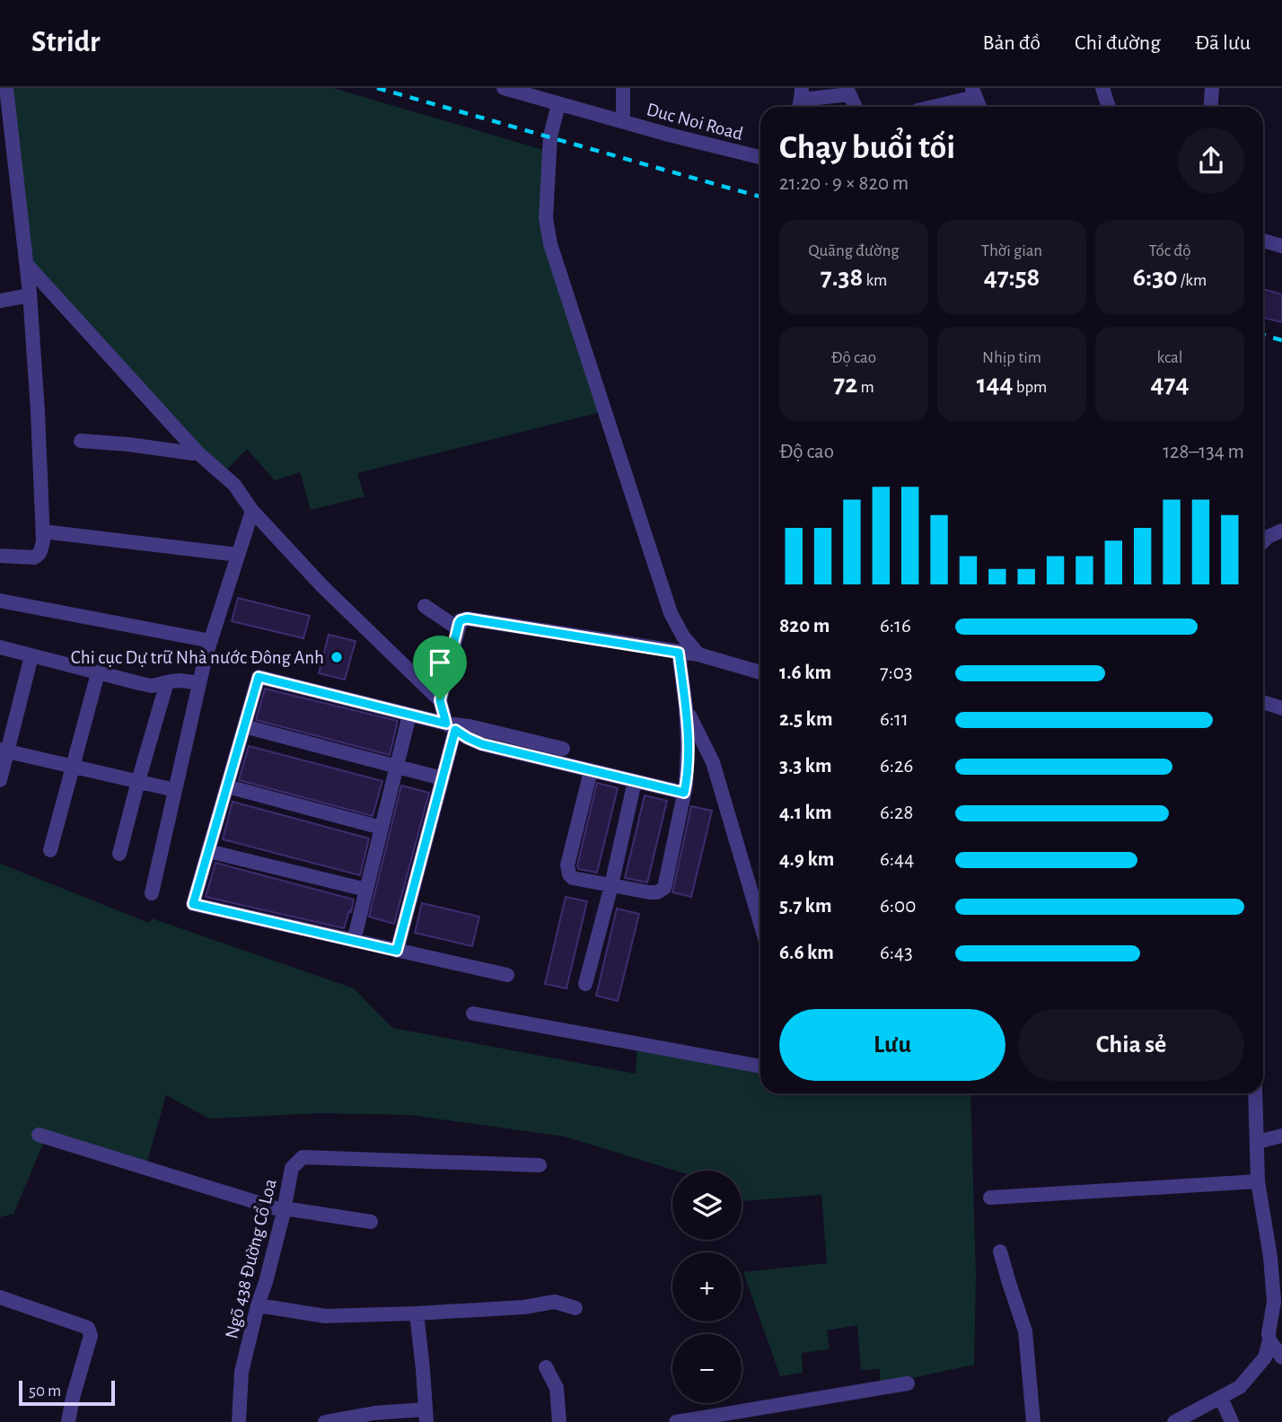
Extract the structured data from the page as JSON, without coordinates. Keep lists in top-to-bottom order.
{
  "streets": {
    "street": ["Duc Noi Road", "Ngõ 438 Đường Cổ Loa"]
  },
  "places": ["Chi cục Dự trữ Nhà nước Đông Anh"],
  "scale_bar": "50 m",
  "page": {
    "header": "Stridr",
    "nav": ["Bản đồ", "Chỉ đường", "Đã lưu"],
    "heading": ["Chạy buổi tối", "21:20 · 9 × 820 m"],
    "stats": [
      ["Quãng đường", "7.38 km"],
      ["Thời gian", "47:58"],
      ["Tốc độ", "6:30 /km"],
      ["Độ cao", "72 m"],
      ["Nhịp tim", "144 bpm"],
      ["kcal", "474"]
    ],
    "chart": ["Độ cao", "128–134 m"],
    "list": [
      {
        "name": "820 m",
        "note": "6:16"
      },
      {
        "name": "1.6 km",
        "note": "7:03"
      },
      {
        "name": "2.5 km",
        "note": "6:11"
      },
      {
        "name": "3.3 km",
        "note": "6:26"
      },
      {
        "name": "4.1 km",
        "note": "6:28"
      },
      {
        "name": "4.9 km",
        "note": "6:44"
      },
      {
        "name": "5.7 km",
        "note": "6:00"
      },
      {
        "name": "6.6 km",
        "note": "6:43"
      }
    ],
    "buttons": ["Lưu", "Chia sẻ"],
    "map_buttons": ["+", "−"],
    "scale": "50 m"
  }
}
